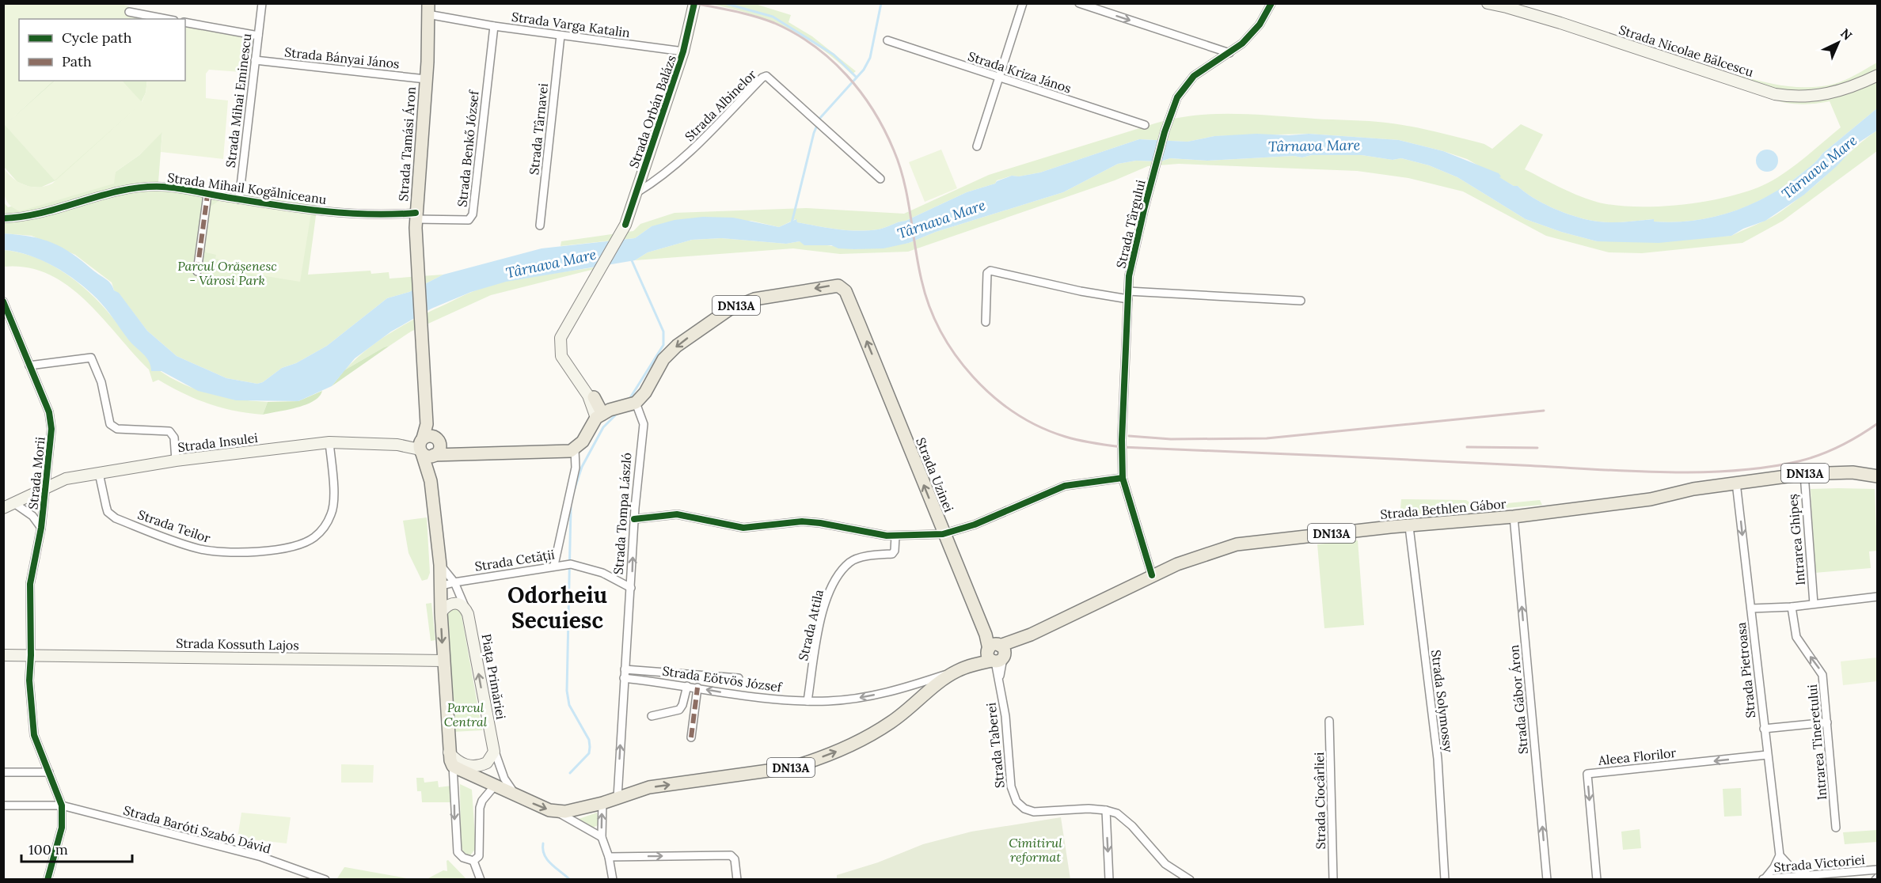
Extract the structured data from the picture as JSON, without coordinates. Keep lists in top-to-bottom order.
{
  "streets": {
    "main road": [
      "Strada Nicolae Bălcescu",
      "Strada Orbán Balázs",
      "Strada Tamási Áron",
      "DN13A",
      "Strada Insulei",
      "Strada Uzinei",
      "Strada Bethlen Gábor",
      "Strada Kossuth Lajos",
      "Piața Primăriei"
    ],
    "street": [
      "Strada Varga Katalin",
      "Strada Bányai János",
      "Strada Kriza János",
      "Strada Mihai Eminescu",
      "Strada Albinelor",
      "Strada Târnavei",
      "Strada Benkő József",
      "Strada Mihail Kogălniceanu",
      "Strada Târgului",
      "Strada Morii",
      "Strada Tompa László",
      "Strada Teilor",
      "Intrarea Ghipeș",
      "Strada Cetății",
      "Strada Attila",
      "Strada Pietroasa",
      "Strada Eötvös József",
      "Strada Gábor Áron",
      "Strada Solymossy",
      "Intrarea Tineretului",
      "Strada Taberei",
      "Aleea Florilor",
      "Strada Ciocârliei",
      "Strada Baróti Szabó Dávid",
      "Strada Victoriei"
    ]
  },
  "crossings": [
    ["Strada Varga Katalin", "Strada Orbán Balázs"],
    ["Strada Varga Katalin", "Strada Târnavei"],
    ["Strada Varga Katalin", "Strada Tamási Áron"],
    ["Strada Varga Katalin", "Strada Benkő József"],
    ["Strada Bányai János", "Strada Mihai Eminescu"],
    ["Strada Bányai János", "Strada Tamási Áron"],
    ["Strada Mihai Eminescu", "Strada Mihail Kogălniceanu"],
    ["Strada Albinelor", "Strada Orbán Balázs"],
    ["Strada Tamási Áron", "Strada Benkő József"],
    ["Strada Tamási Áron", "Strada Mihail Kogălniceanu"],
    ["Strada Tamási Áron", "Strada Insulei"],
    ["Strada Benkő József", "Strada Mihail Kogălniceanu"],
    ["Strada Târgului", "Strada Bethlen Gábor"],
    ["DN13A", "Strada Uzinei"],
    ["DN13A", "Strada Bethlen Gábor"],
    ["DN13A", "Strada Tompa László"],
    ["DN13A", "Piața Primăriei"],
    ["DN13A", "Strada Eötvös József"],
    ["DN13A", "Strada Taberei"],
    ["Strada Insulei", "Strada Morii"],
    ["Strada Insulei", "Strada Teilor"],
    ["Strada Morii", "Strada Kossuth Lajos"],
    ["Strada Morii", "Strada Baróti Szabó Dávid"],
    ["Strada Uzinei", "Strada Bethlen Gábor"],
    ["Strada Uzinei", "Strada Tompa László"],
    ["Strada Uzinei", "Strada Taberei"],
    ["Strada Bethlen Gábor", "Intrarea Ghipeș"],
    ["Strada Bethlen Gábor", "Strada Pietroasa"],
    ["Strada Bethlen Gábor", "Strada Gábor Áron"],
    ["Strada Bethlen Gábor", "Strada Solymossy"],
    ["Strada Bethlen Gábor", "Strada Taberei"],
    ["Strada Tompa László", "Strada Cetății"],
    ["Strada Tompa László", "Strada Eötvös József"],
    ["Strada Cetății", "Piața Primăriei"],
    ["Strada Attila", "Strada Eötvös József"],
    ["Strada Pietroasa", "Aleea Florilor"]
  ],
  "one_way": [
    "Strada Tompa László",
    "Strada Eötvös József",
    "Strada Gábor Áron",
    "Intrarea Tineretului"
  ],
  "districts": ["Odorheiu Secuiesc"],
  "water": ["Târnava Mare"],
  "parks": ["Parcul Orășenesc - Városi Park", "Parcul Central", "Cimitirul reformat"],
  "legend": ["Cycle path", "Path"],
  "scale_bar": "100 m",
  "north": "top right"
}
